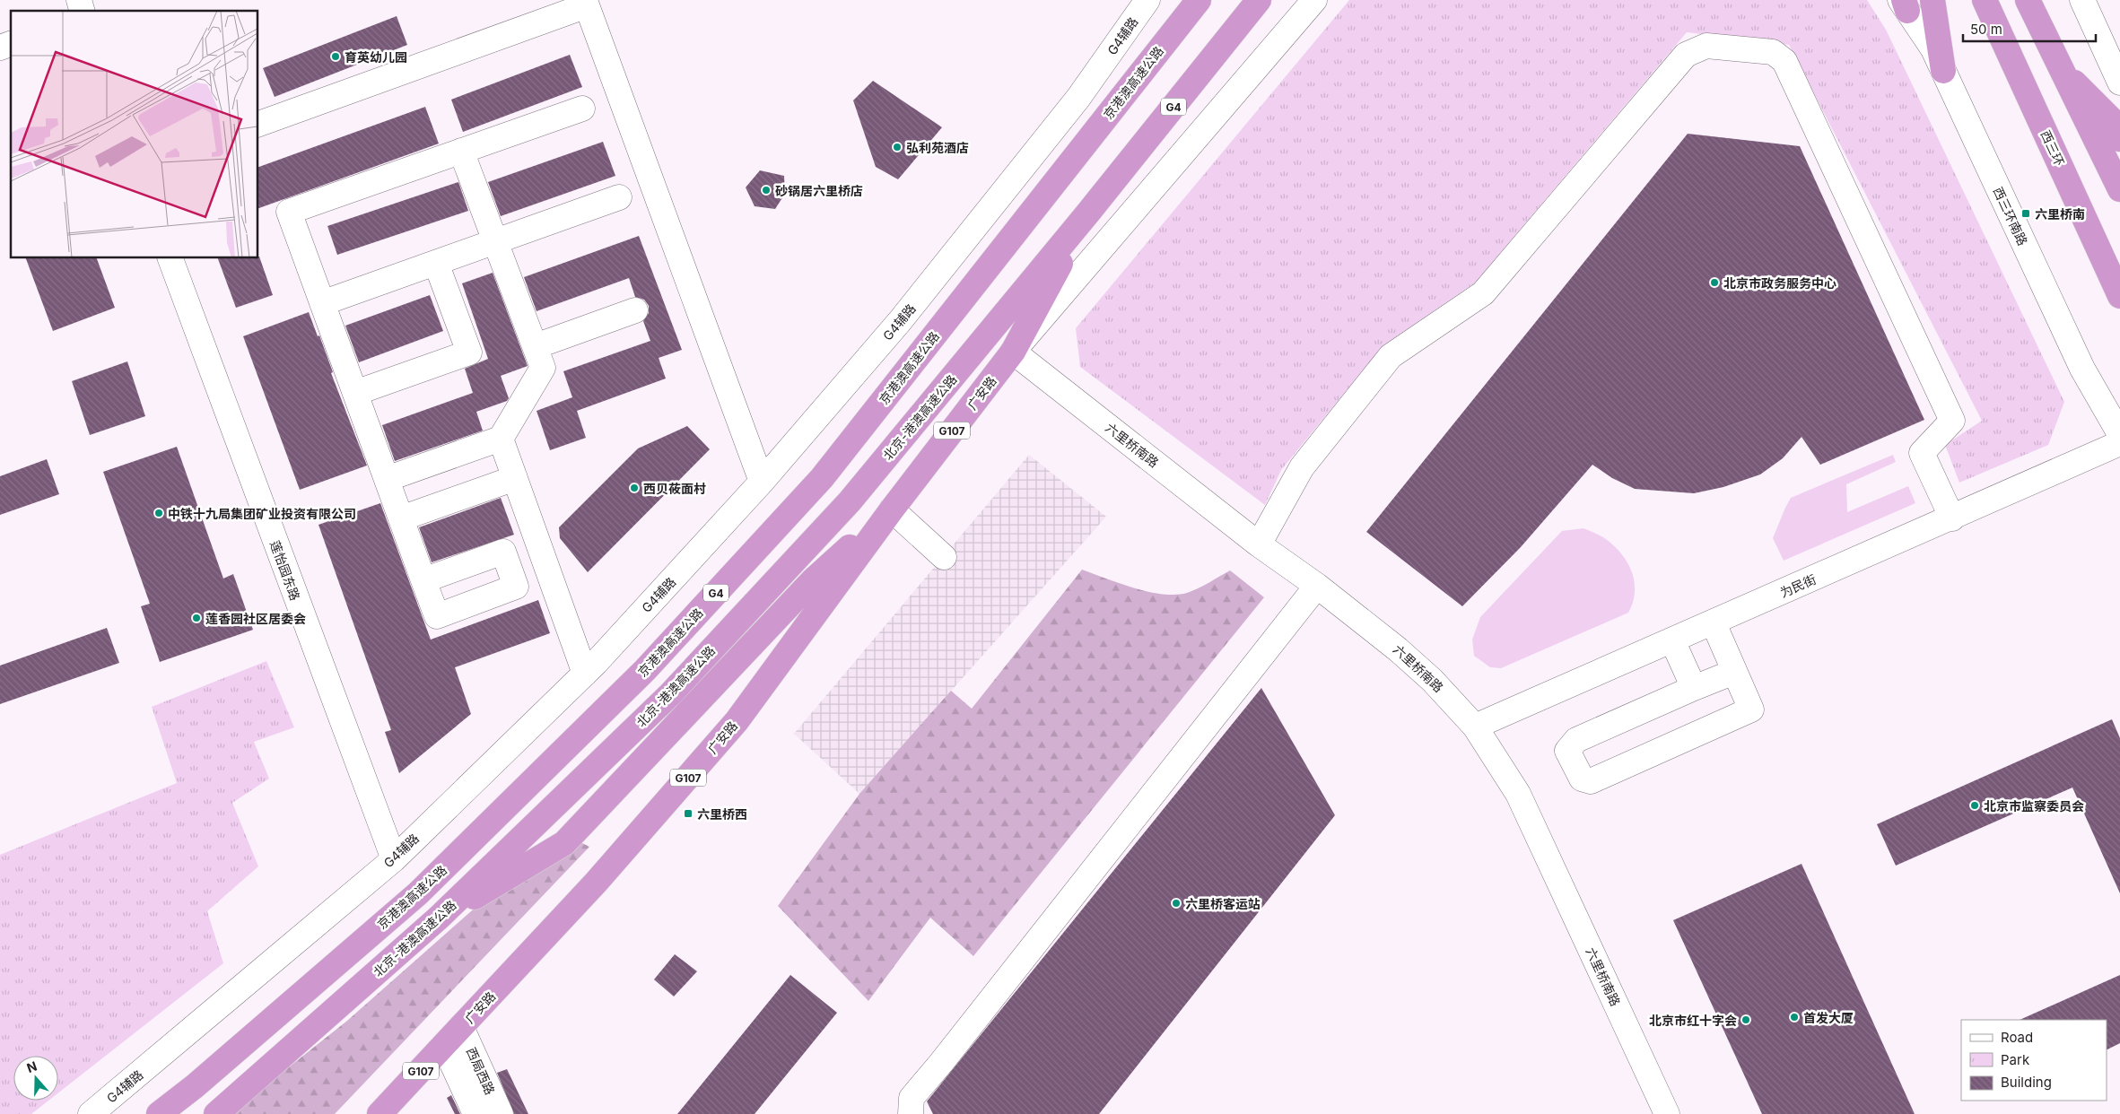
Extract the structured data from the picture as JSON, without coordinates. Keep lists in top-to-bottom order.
{
  "streets": {
    "highway": [
      "京港澳高速公路",
      "G4",
      "西三环",
      "广安路",
      "北京-港澳高速公路",
      "G107"
    ],
    "street": [
      "G4辅路",
      "西三环南路",
      "六里桥南路",
      "莲怡园东路",
      "为民街",
      "西局西路"
    ]
  },
  "crossings": [
    ["G4辅路", "莲怡园东路"],
    ["G4", "北京-港澳高速公路"],
    ["G4", "G107"],
    ["广安路", "G107"],
    ["广安路", "六里桥南路"],
    ["广安路", "西局西路"],
    ["北京-港澳高速公路", "G107"],
    ["G107", "六里桥南路"],
    ["六里桥南路", "为民街"]
  ],
  "places": {
    "other": [
      "育英幼儿园",
      "弘利苑酒店",
      "砂锅居六里桥店",
      "北京市政务服务中心",
      "西贝莜面村",
      "中铁十九局集团矿业投资有限公司",
      "莲香园社区居委会",
      "北京市监察委员会",
      "六里桥客运站",
      "首发大厦",
      "北京市红十字会"
    ],
    "transit": ["六里桥南", "六里桥西"]
  },
  "legend": ["Road", "Park", "Building"],
  "scale_bar": "50 m",
  "north": "top"
}
